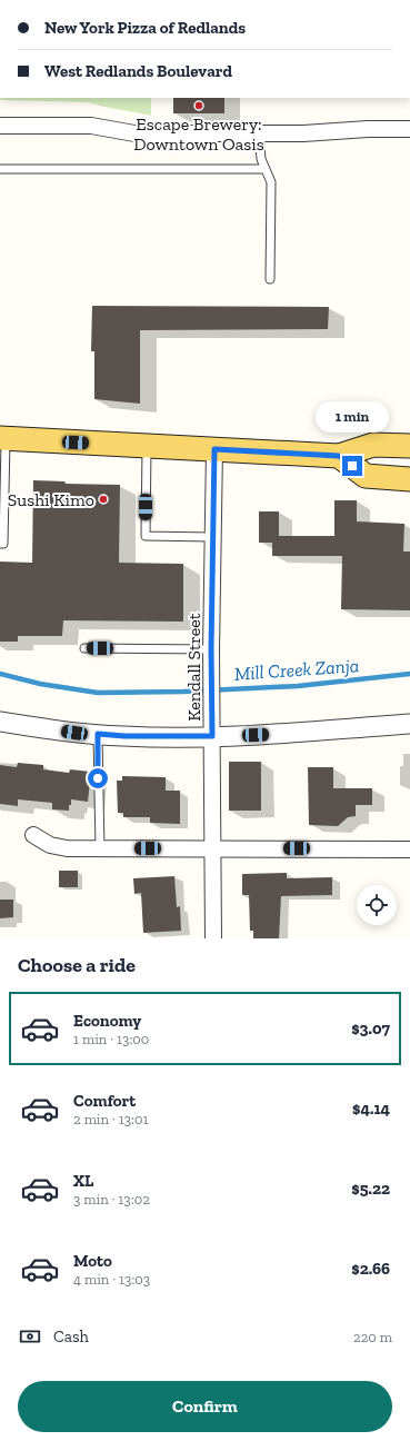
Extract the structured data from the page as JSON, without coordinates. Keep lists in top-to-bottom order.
{
  "streets": {
    "street": ["Kendall Street"]
  },
  "water": ["Mill Creek Zanja"],
  "places": ["Escape Brewery: Downtown Oasis", "Sushi Kimo"],
  "page": {
    "banner": ["New York Pizza of Redlands", "West Redlands Boulevard"],
    "bubble": "1 min",
    "heading": "Choose a ride",
    "list": [
      {
        "name": "Economy",
        "note": "1 min · 13:00",
        "value": "$3.07"
      },
      {
        "name": "Comfort",
        "note": "2 min · 13:01",
        "value": "$4.14"
      },
      {
        "name": "XL",
        "note": "3 min · 13:02",
        "value": "$5.22"
      },
      {
        "name": "Moto",
        "note": "4 min · 13:03",
        "value": "$2.66"
      }
    ],
    "pay": ["Cash", "220 m"],
    "buttons": "Confirm"
  }
}
